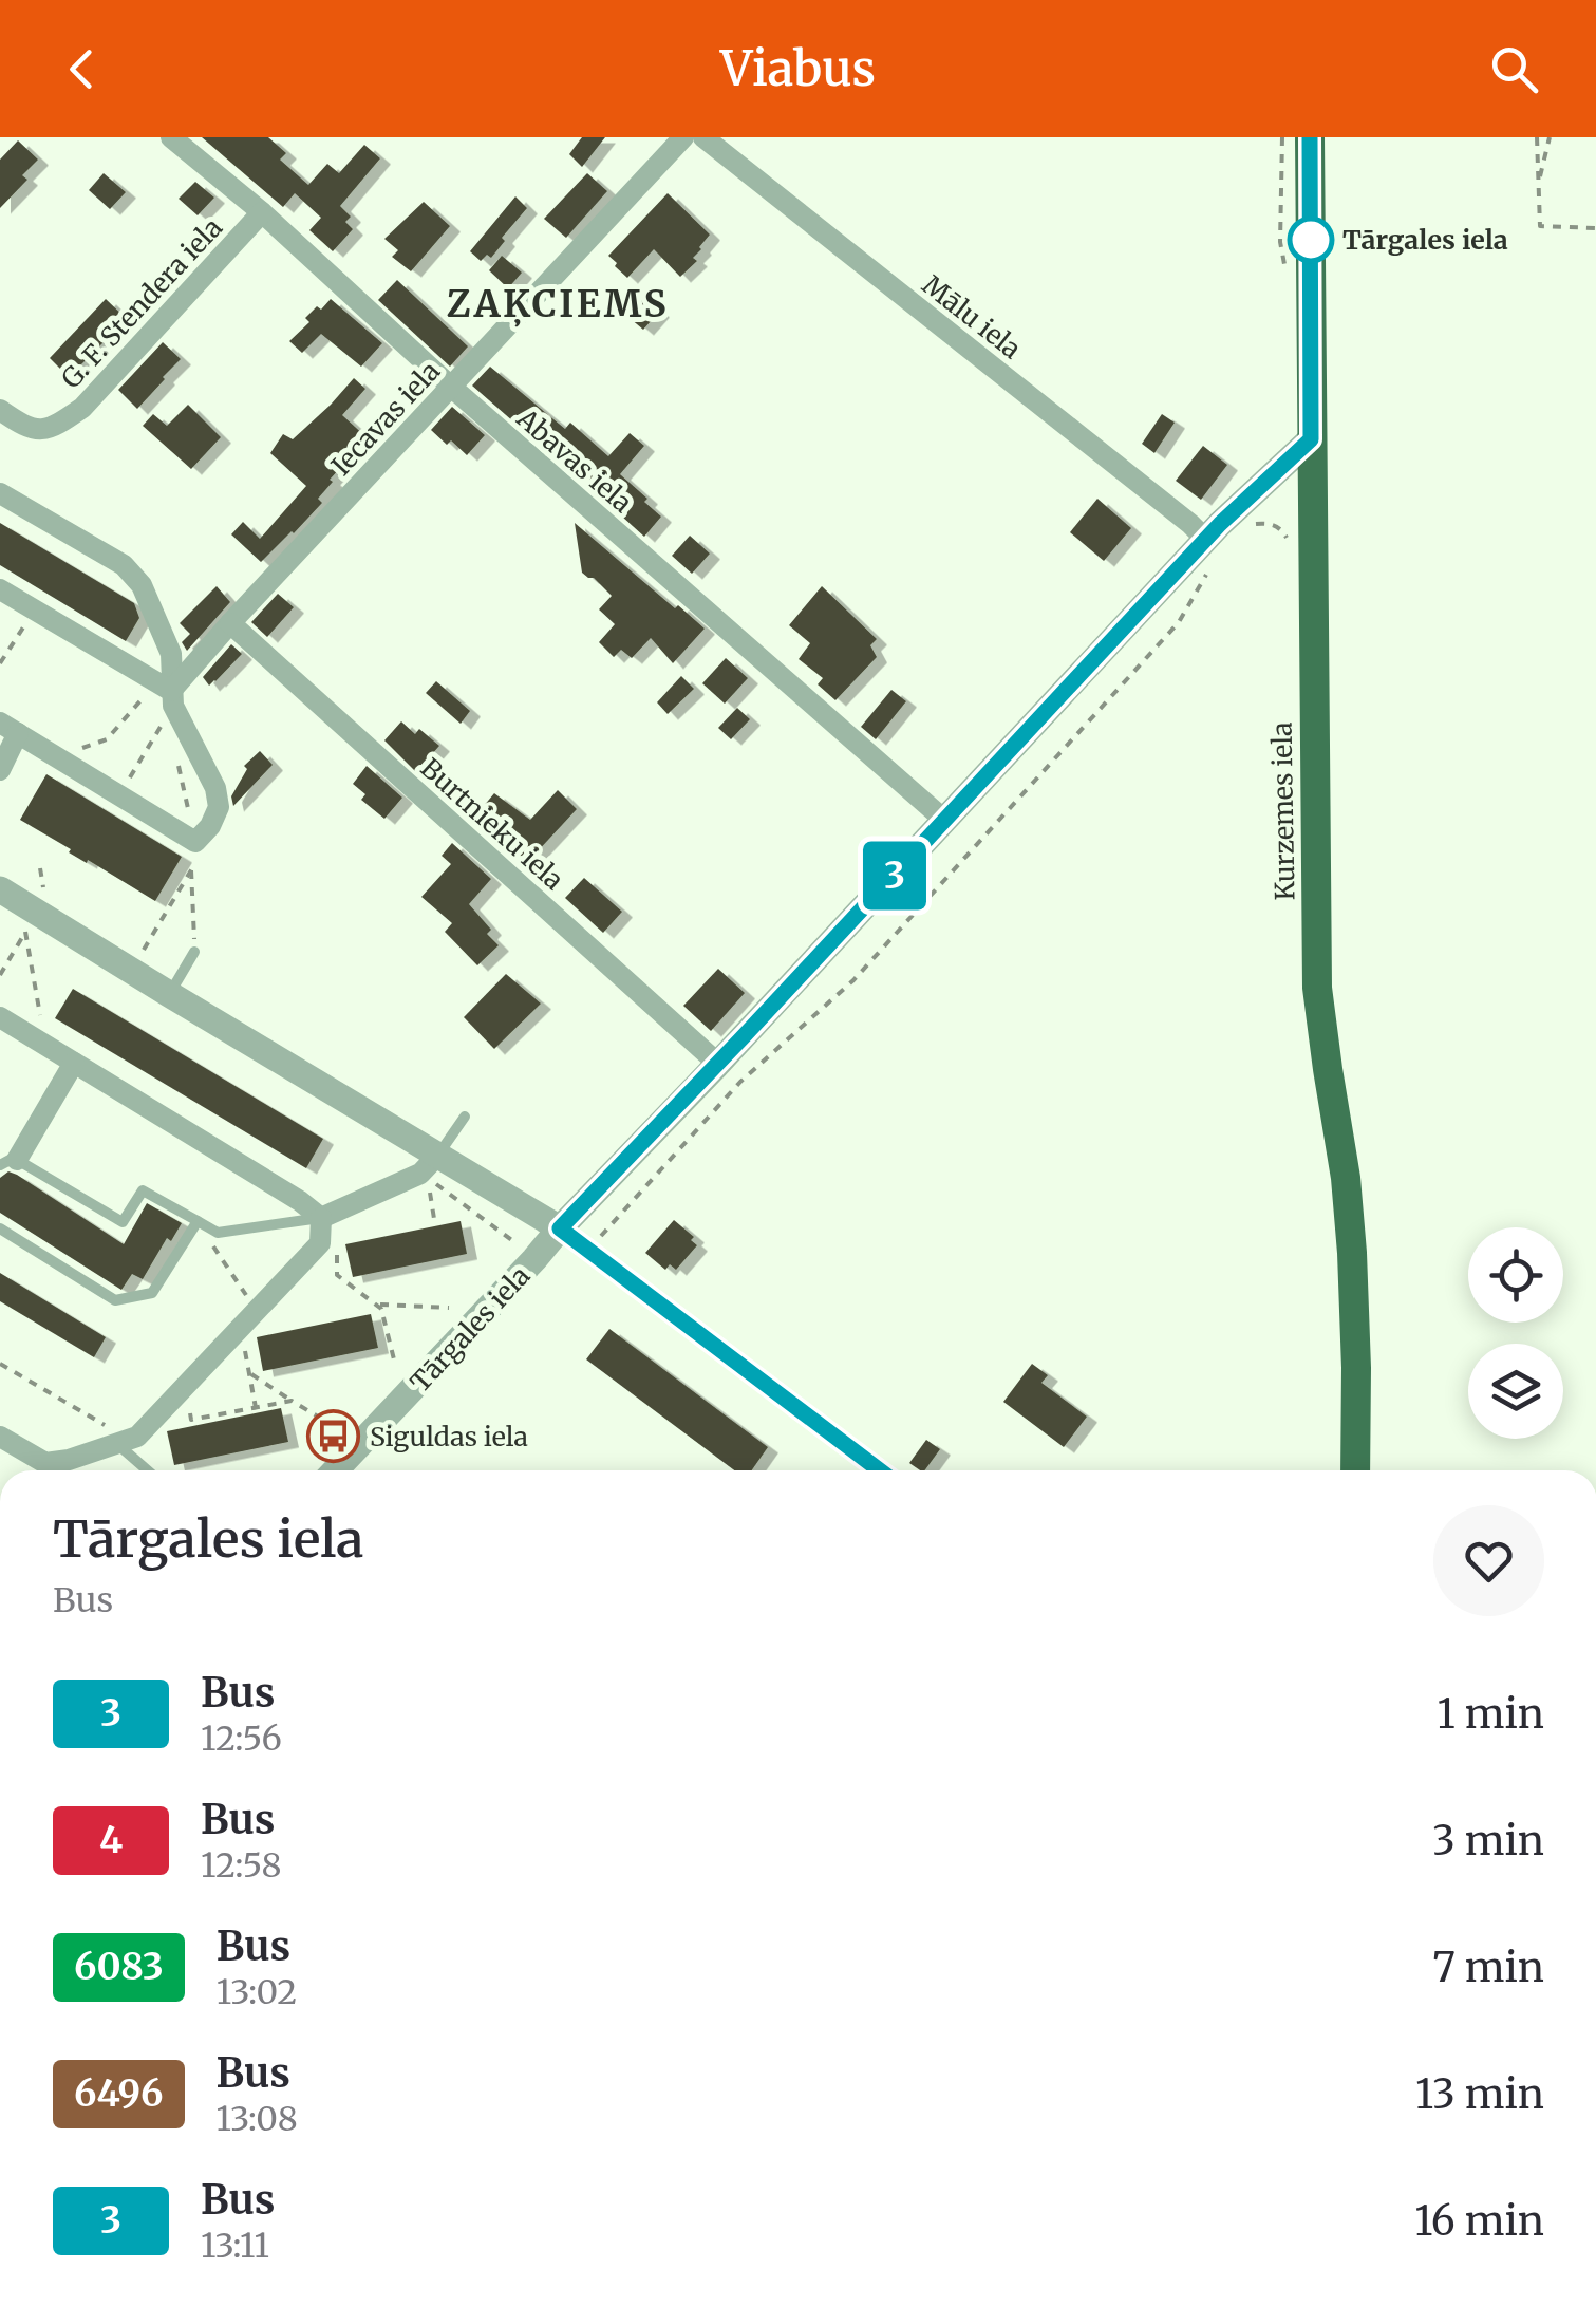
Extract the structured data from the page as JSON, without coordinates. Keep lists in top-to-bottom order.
{
  "streets": {
    "highway": ["Kurzemes iela"],
    "street": [
      "G. F. Stendera iela",
      "Mālu iela",
      "Iecavas iela",
      "Abavas iela",
      "Burtnieku iela",
      "Tārgales iela"
    ]
  },
  "crossings": [
    ["G. F. Stendera iela", "Abavas iela"],
    ["Mālu iela", "Tārgales iela"],
    ["Iecavas iela", "Abavas iela"],
    ["Iecavas iela", "Burtnieku iela"],
    ["Abavas iela", "Tārgales iela"],
    ["Kurzemes iela", "Tārgales iela"],
    ["Burtnieku iela", "Tārgales iela"]
  ],
  "districts": ["ZAĶCIEMS"],
  "places": {
    "other": ["Tārgales iela"],
    "bus stop": ["Siguldas iela"]
  },
  "lines": ["bus line 3"],
  "page": {
    "header": "Viabus",
    "on_map": "3",
    "heading": ["Tārgales iela", "Bus"],
    "list": [
      {
        "mark": "3",
        "name": "Bus",
        "note": "12:56",
        "value": "1 min"
      },
      {
        "mark": "4",
        "name": "Bus",
        "note": "12:58",
        "value": "3 min"
      },
      {
        "mark": "6083",
        "name": "Bus",
        "note": "13:02",
        "value": "7 min"
      },
      {
        "mark": "6496",
        "name": "Bus",
        "note": "13:08",
        "value": "13 min"
      },
      {
        "mark": "3",
        "name": "Bus",
        "note": "13:11",
        "value": "16 min"
      }
    ]
  }
}
